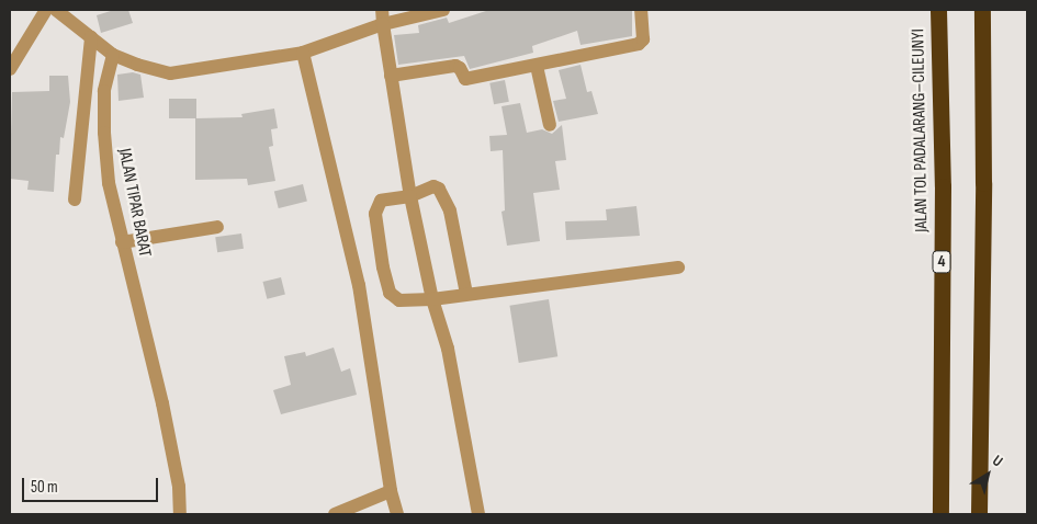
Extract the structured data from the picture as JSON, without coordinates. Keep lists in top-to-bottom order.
{
  "streets": {
    "highway": ["JALAN TOL PADALARANG–CILEUNYI", "4"],
    "street": ["JALAN TIPAR BARAT"]
  },
  "scale_bar": "50 m",
  "north": "top right"
}
